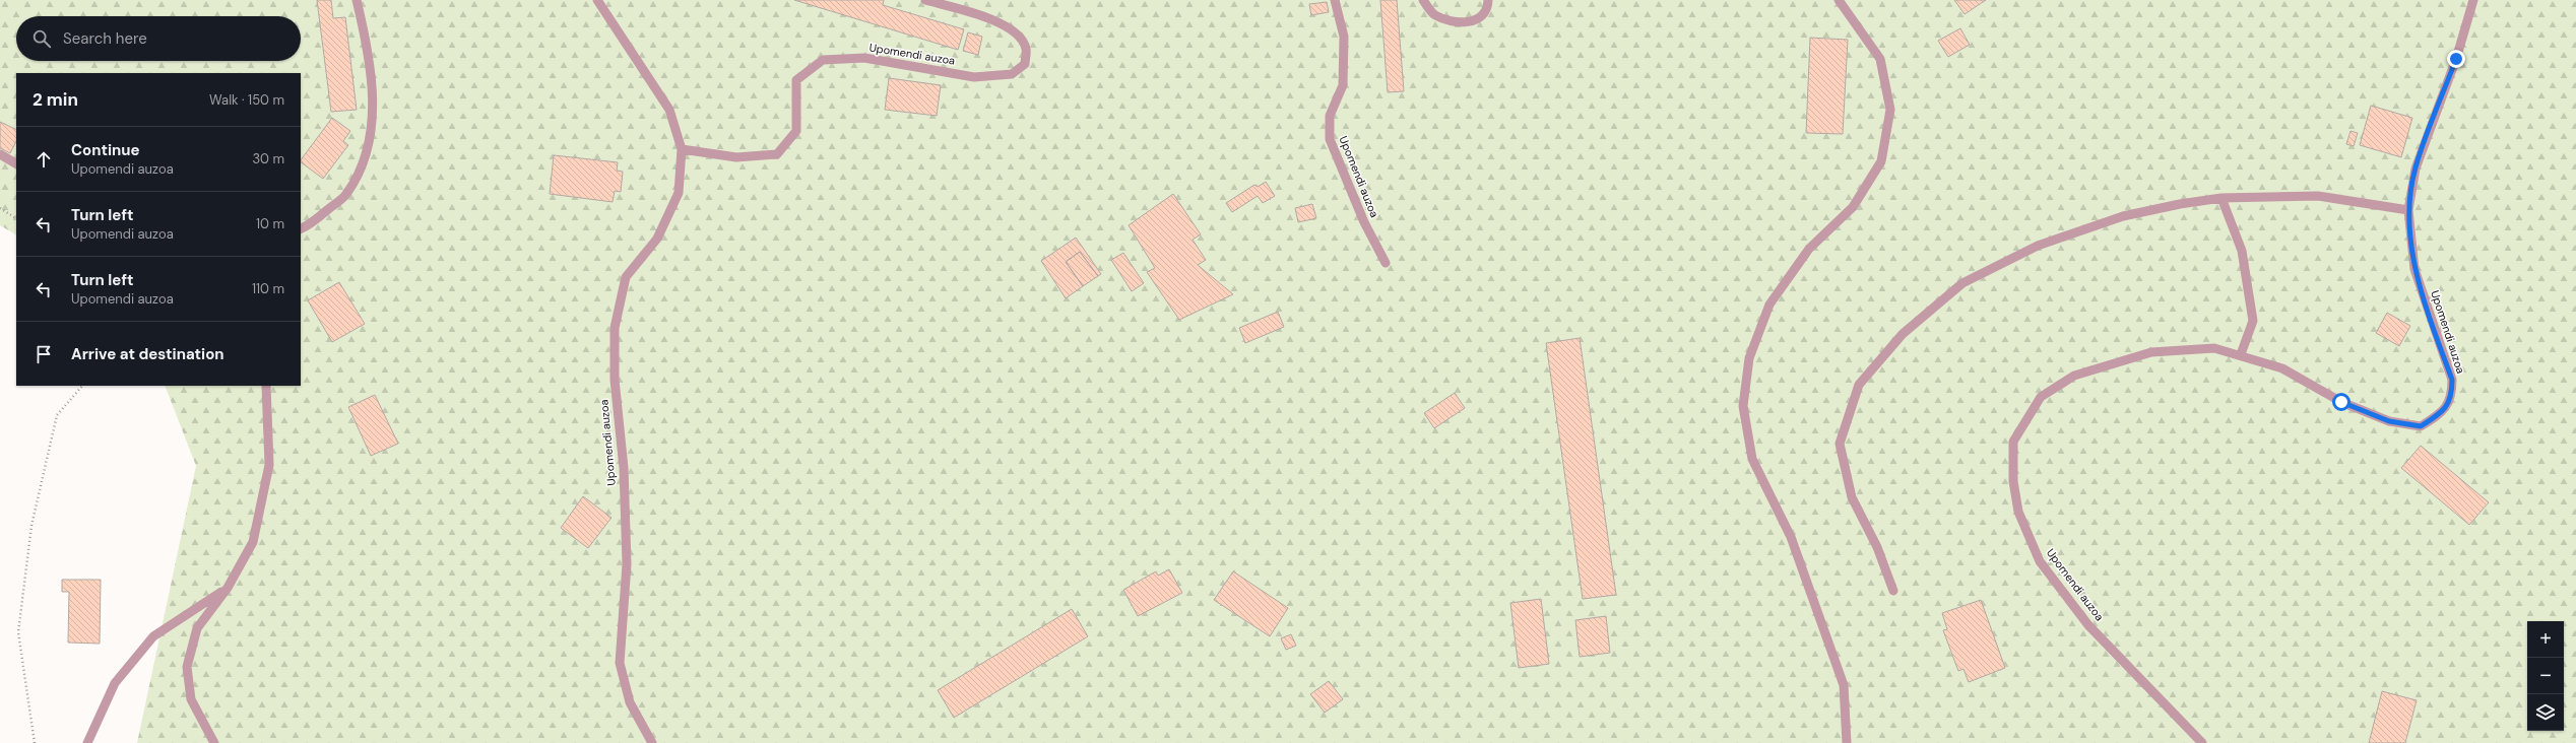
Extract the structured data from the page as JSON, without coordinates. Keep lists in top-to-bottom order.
{
  "streets": {
    "lane": ["Upomendi auzoa"]
  },
  "page": {
    "search": "Search here",
    "heading": ["2 min", "Walk · 150 m"],
    "list": [
      ["Continue", "Upomendi auzoa", "30 m"],
      ["Turn left", "Upomendi auzoa", "10 m"],
      ["Turn left", "Upomendi auzoa", "110 m"],
      "Arrive at destination"
    ],
    "map_buttons": ["+", "−"]
  }
}
